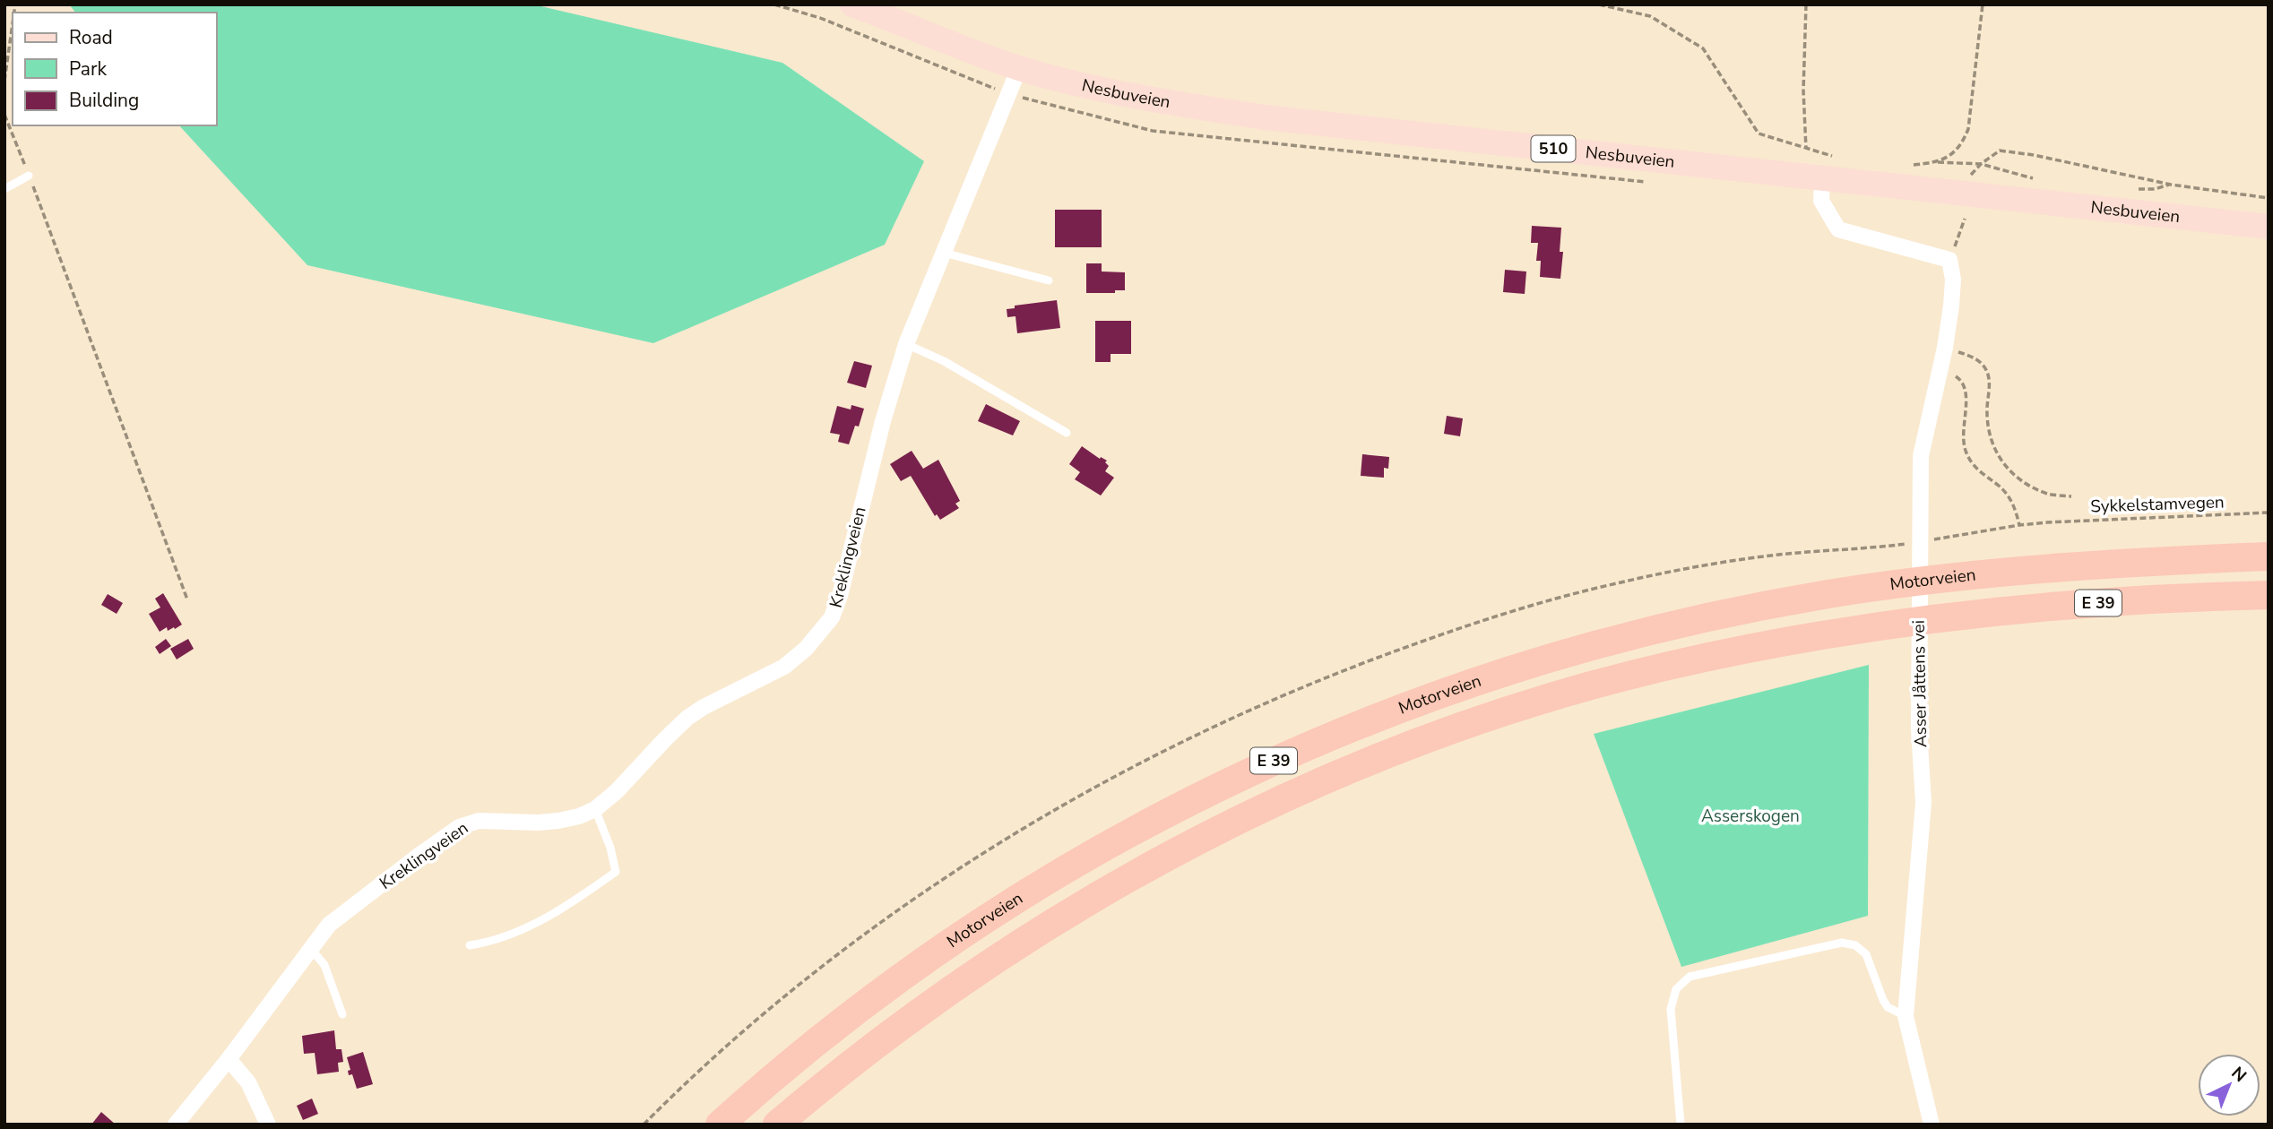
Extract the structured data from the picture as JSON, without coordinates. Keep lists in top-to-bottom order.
{
  "streets": {
    "highway": ["Motorveien", "E 39"],
    "main road": ["Nesbuveien", "510"],
    "street": ["Kreklingveien", "Asser Jåttens vei"],
    "path": ["Sykkelstamvegen"]
  },
  "crossings": [
    ["Nesbuveien", "Kreklingveien"]
  ],
  "parks": ["Asserskogen"],
  "legend": ["Road", "Park", "Building"],
  "north": "top right"
}
